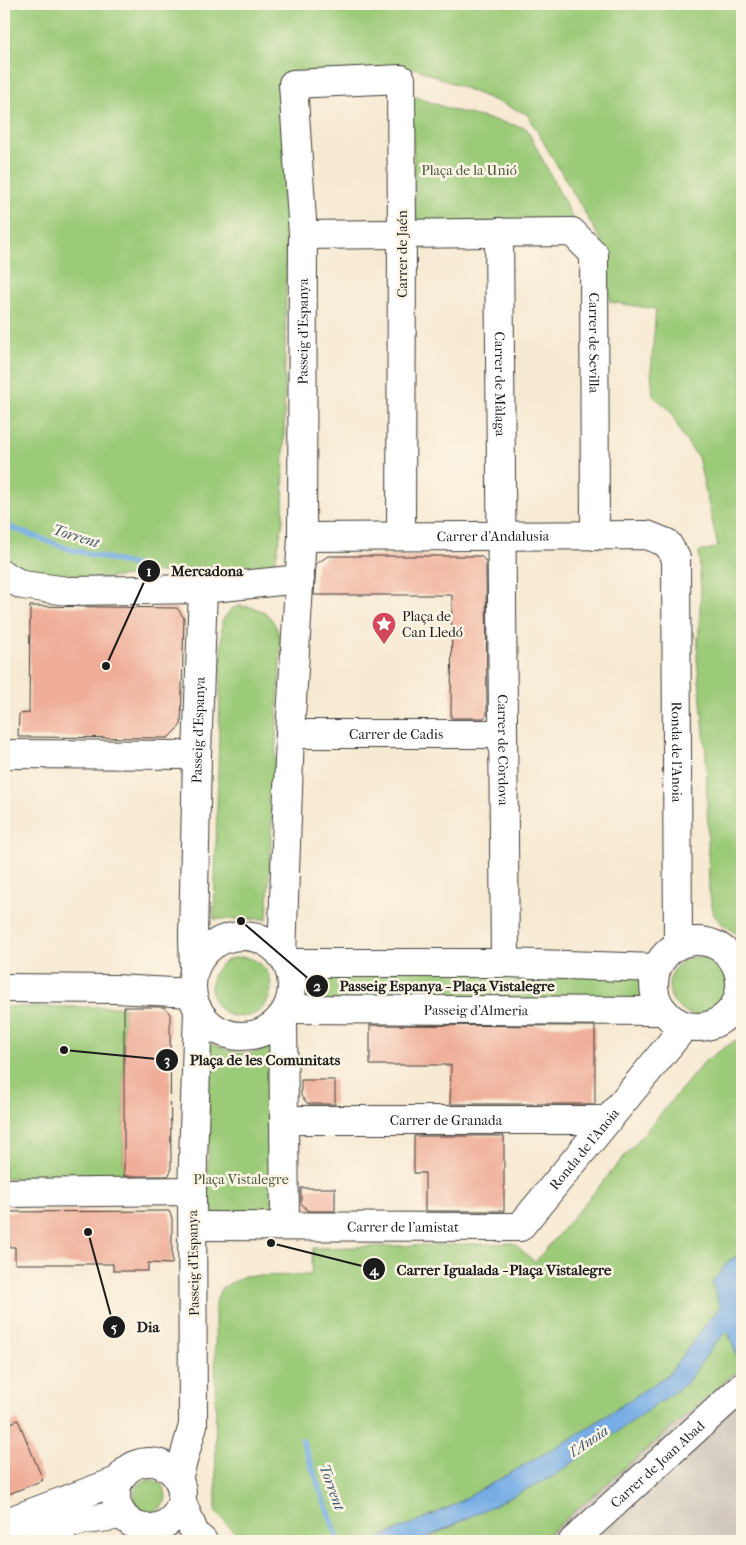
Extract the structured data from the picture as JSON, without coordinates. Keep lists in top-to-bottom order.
{
  "streets": {
    "street": [
      "Carrer de Jaén",
      "Passeig d'Espanya",
      "Carrer de Sevilla",
      "Carrer de Màlaga",
      "Carrer d'Andalusia",
      "Carrer de Cadis",
      "Carrer de Còrdova",
      "Ronda de l'Anoia",
      "Passeig d'Almeria",
      "Carrer de Granada",
      "Carrer de l'amistat",
      "Carrer de Joan Abad"
    ]
  },
  "crossings": [
    ["Carrer de Jaén", "Passeig d'Espanya"],
    ["Carrer de Jaén", "Carrer de Sevilla"],
    ["Carrer de Jaén", "Carrer d'Andalusia"],
    ["Passeig d'Espanya", "Carrer de Sevilla"],
    ["Passeig d'Espanya", "Carrer d'Andalusia"],
    ["Passeig d'Espanya", "Carrer de Cadis"],
    ["Passeig d'Espanya", "Passeig d'Almeria"],
    ["Passeig d'Espanya", "Carrer de Granada"],
    ["Passeig d'Espanya", "Carrer de l'amistat"],
    ["Carrer de Sevilla", "Carrer de Màlaga"],
    ["Carrer de Sevilla", "Carrer d'Andalusia"],
    ["Carrer de Màlaga", "Carrer d'Andalusia"],
    ["Carrer de Màlaga", "Carrer de Còrdova"],
    ["Carrer d'Andalusia", "Carrer de Còrdova"],
    ["Carrer d'Andalusia", "Ronda de l'Anoia"],
    ["Carrer de Cadis", "Carrer de Còrdova"],
    ["Ronda de l'Anoia", "Passeig d'Almeria"],
    ["Ronda de l'Anoia", "Carrer de Granada"],
    ["Ronda de l'Anoia", "Carrer de l'amistat"]
  ],
  "water": ["Torrent", "l'Anoia"],
  "parks": ["Plaça de la Unió", "Plaça Vistalegre"],
  "places": {
    "place": ["Plaça de Can Lledó"],
    "other": [
      "Mercadona",
      "Passeig Espanya - Plaça Vistalegre",
      "Plaça de les Comunitats",
      "Dia",
      "Carrer Igualada - Plaça Vistalegre"
    ]
  }
}
